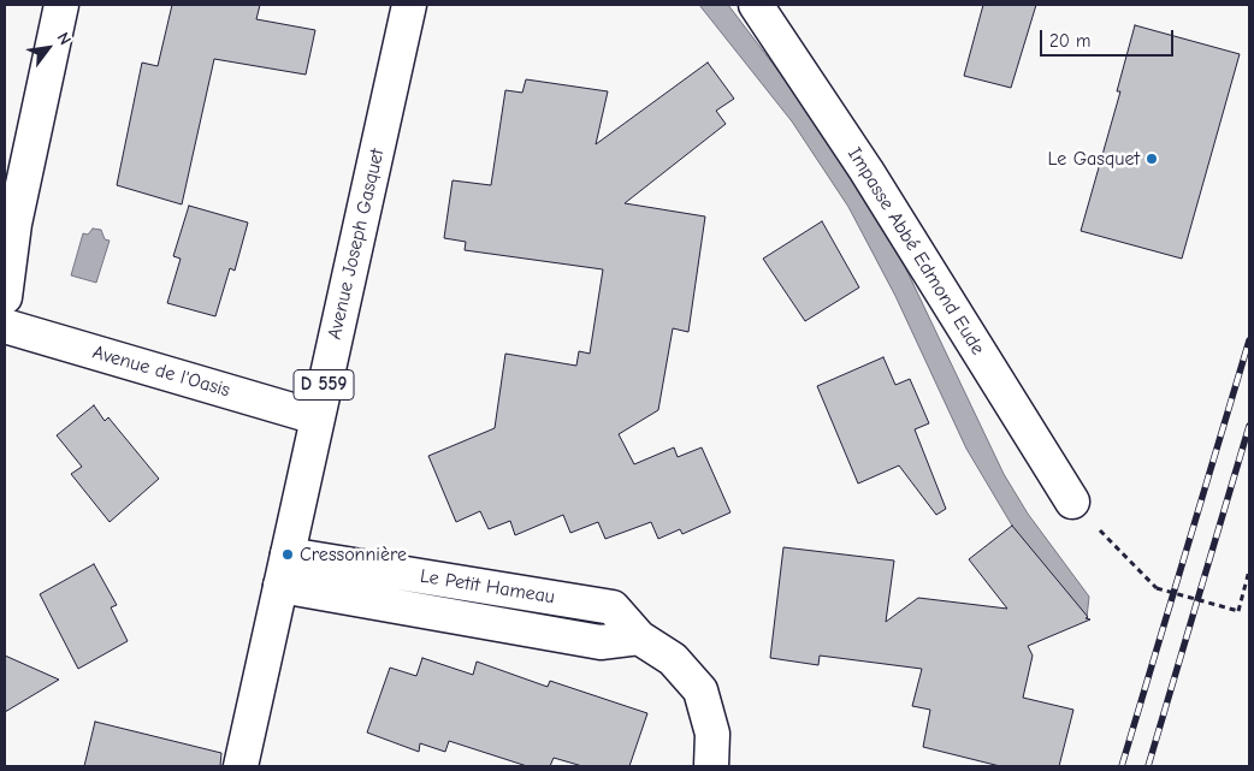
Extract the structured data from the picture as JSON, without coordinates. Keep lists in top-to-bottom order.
{
  "streets": {
    "street": [
      "Avenue Joseph Gasquet",
      "Impasse Abbé Edmond Eude",
      "Avenue de l'Oasis",
      "D 559",
      "Le Petit Hameau"
    ]
  },
  "crossings": [
    ["Avenue Joseph Gasquet", "Avenue de l'Oasis"],
    ["Avenue Joseph Gasquet", "Le Petit Hameau"]
  ],
  "places": ["Le Gasquet", "Cressonnière"],
  "scale_bar": "20 m",
  "north": "top right"
}
